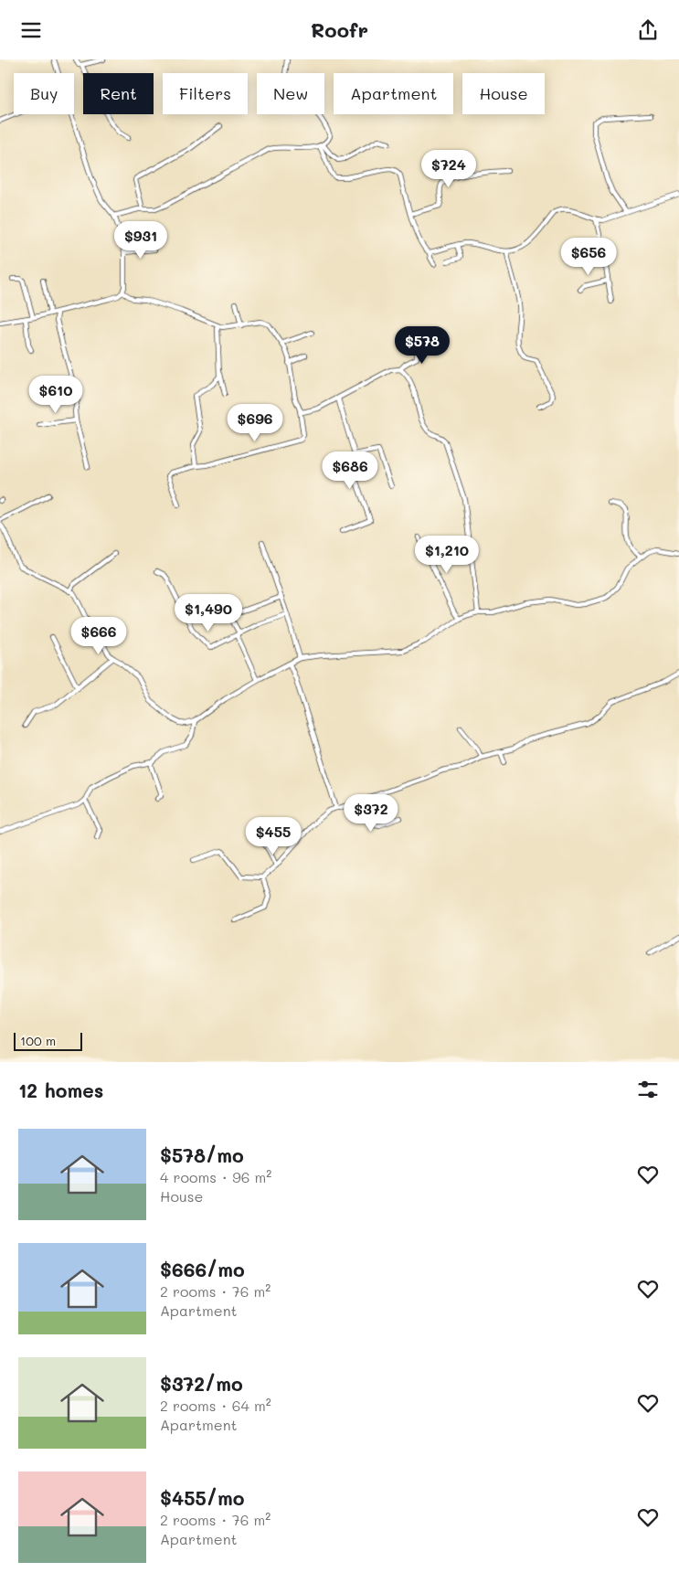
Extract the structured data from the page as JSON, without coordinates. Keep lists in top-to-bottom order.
{
  "scale_bar": "100 m",
  "page": {
    "header": "Roofr",
    "chip": [
      "Buy",
      "Rent",
      "Filters",
      "New",
      "Apartment",
      "House"
    ],
    "price": [
      "$724",
      "$931",
      "$656",
      "$578",
      "$610",
      "$696",
      "$686",
      "$1,210",
      "$1,490",
      "$666",
      "$372",
      "$455"
    ],
    "scale": "100 m",
    "heading": "12 homes",
    "list": [
      {
        "name": "$578/mo",
        "note": "4 rooms · 96 m² · House"
      },
      {
        "name": "$666/mo",
        "note": "2 rooms · 76 m² · Apartment"
      },
      {
        "name": "$372/mo",
        "note": "2 rooms · 64 m² · Apartment"
      },
      {
        "name": "$455/mo",
        "note": "2 rooms · 76 m² · Apartment"
      }
    ]
  }
}
